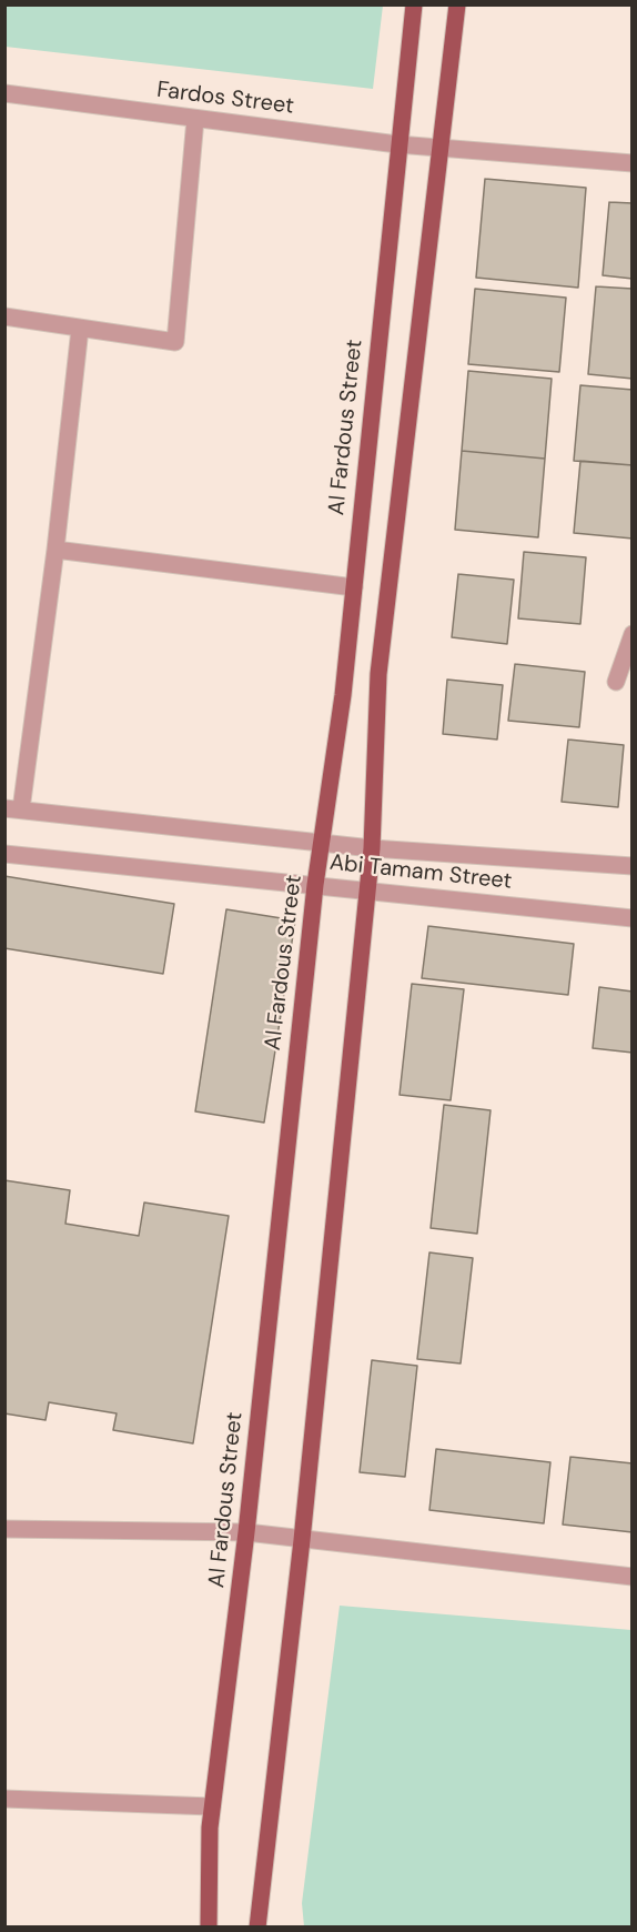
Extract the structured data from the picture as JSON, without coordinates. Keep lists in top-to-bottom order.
{
  "streets": {
    "main road": ["Al Fardous Street"],
    "street": ["Fardos Street", "Abi Tamam Street"]
  },
  "crossings": [
    ["Fardos Street", "Al Fardous Street"],
    ["Al Fardous Street", "Abi Tamam Street"]
  ]
}
